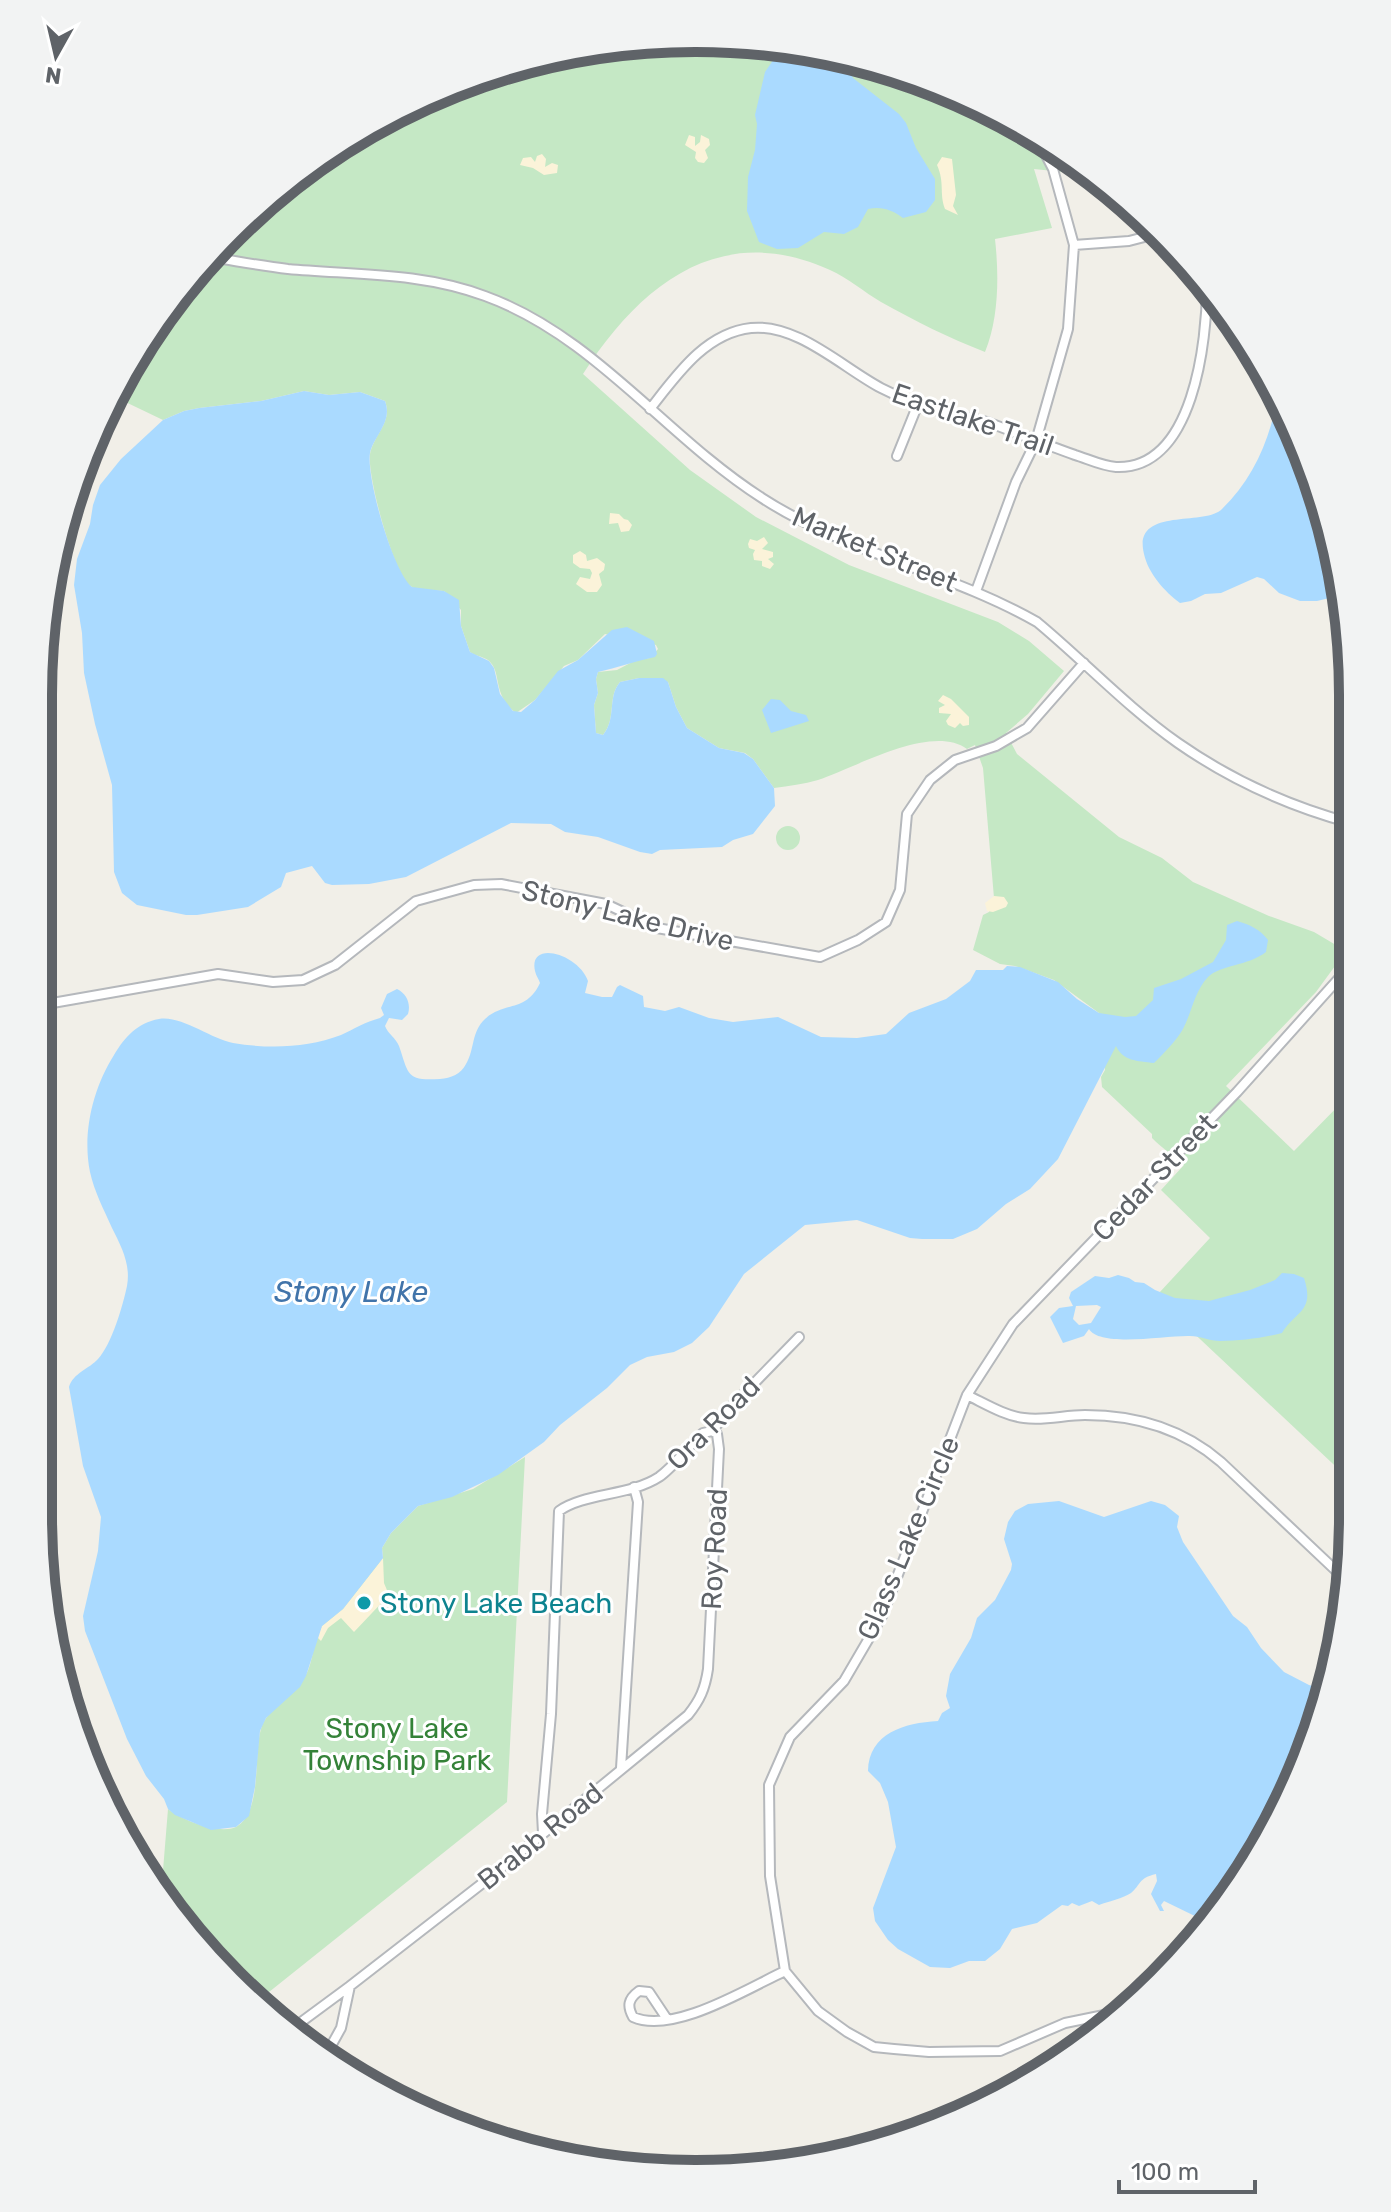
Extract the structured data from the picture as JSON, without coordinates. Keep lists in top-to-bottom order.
{
  "streets": {
    "street": [
      "Eastlake Trail",
      "Market Street",
      "Stony Lake Drive",
      "Cedar Street",
      "Ora Road",
      "Glass Lake Circle",
      "Roy Road",
      "Brabb Road"
    ]
  },
  "crossings": [
    ["Eastlake Trail", "Market Street"],
    ["Market Street", "Stony Lake Drive"],
    ["Cedar Street", "Glass Lake Circle"],
    ["Ora Road", "Roy Road"],
    ["Ora Road", "Brabb Road"],
    ["Roy Road", "Brabb Road"]
  ],
  "water": ["Stony Lake"],
  "parks": ["Stony Lake Township Park"],
  "places": ["Stony Lake Beach"],
  "scale_bar": "100 m",
  "north": "bottom"
}
